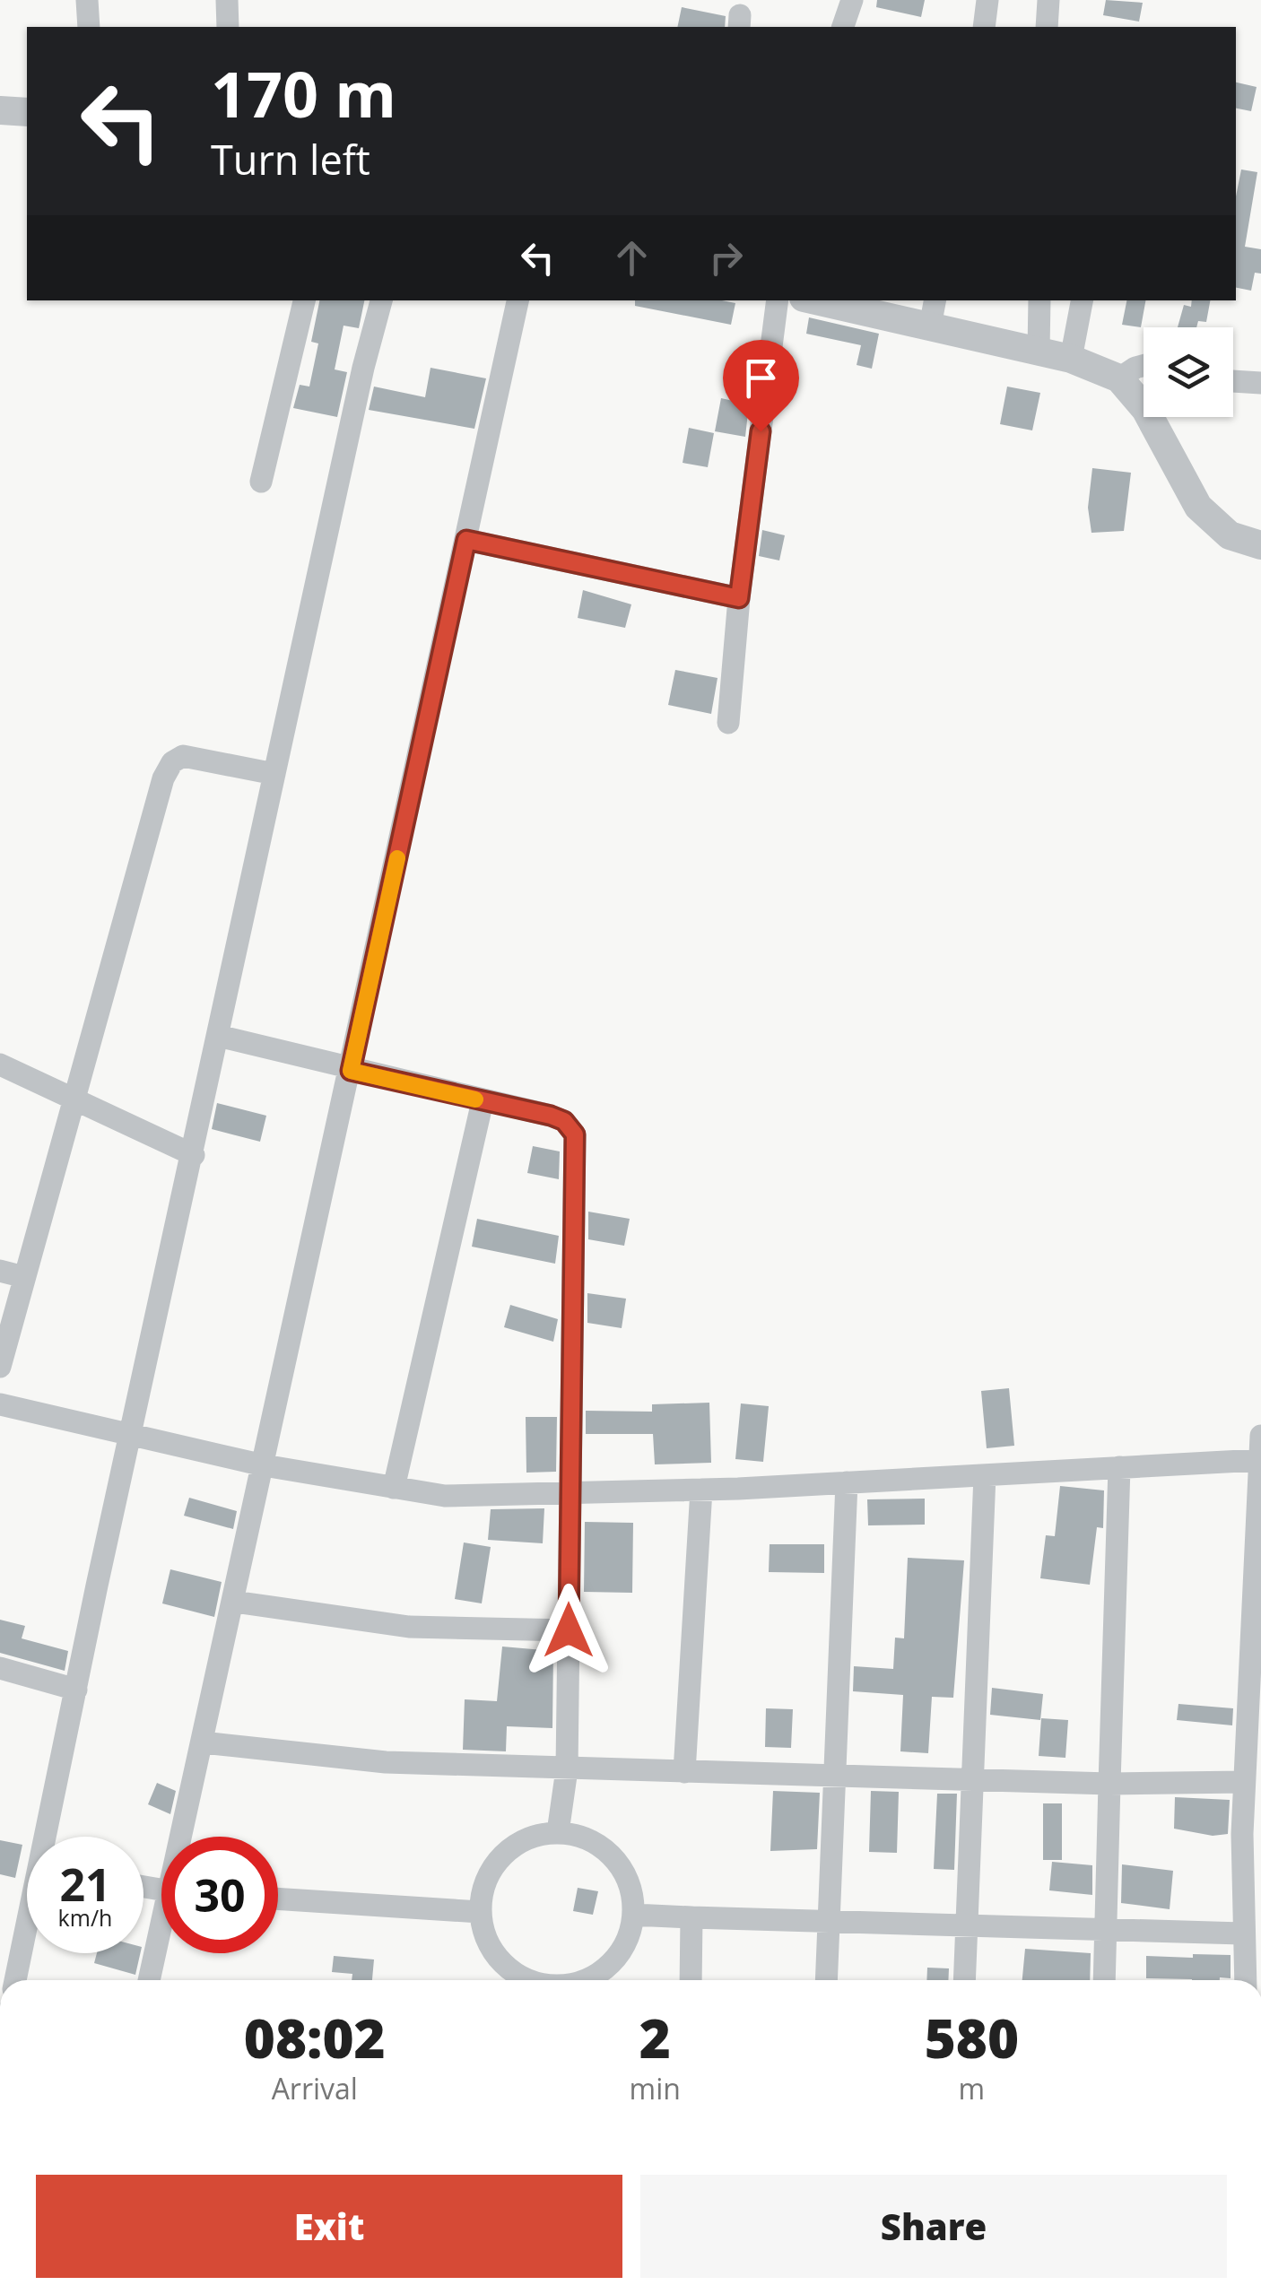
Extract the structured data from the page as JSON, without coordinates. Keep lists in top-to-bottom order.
{
  "page": {
    "turn": ["170 m", "Turn left"],
    "speed": "21 km/h",
    "limit": "30",
    "eta": [
      "08:02",
      "Arrival",
      "2",
      "min",
      "580",
      "m"
    ],
    "buttons": ["Exit", "Share"]
  }
}
